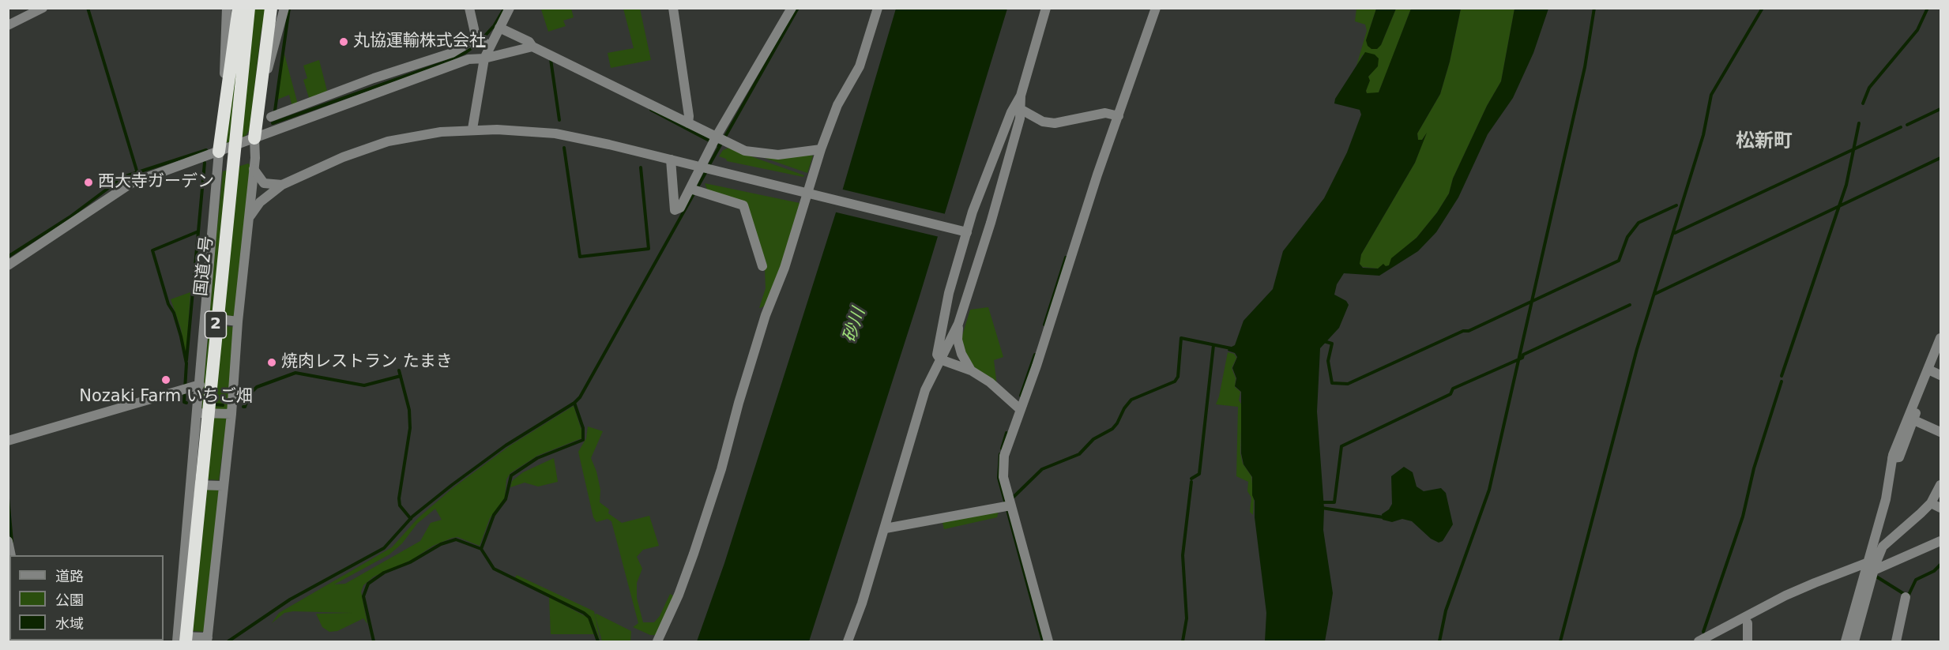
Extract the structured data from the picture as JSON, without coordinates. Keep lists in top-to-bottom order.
{
  "streets": {
    "highway": ["国道2号", "2"]
  },
  "districts": ["松新町"],
  "water": ["砂川"],
  "places": [
    "丸協運輸株式会社",
    "西大寺ガーデン",
    "焼肉レストラン たまき",
    "Nozaki Farm いちご畑"
  ],
  "legend": ["道路", "公園", "水域"]
}
